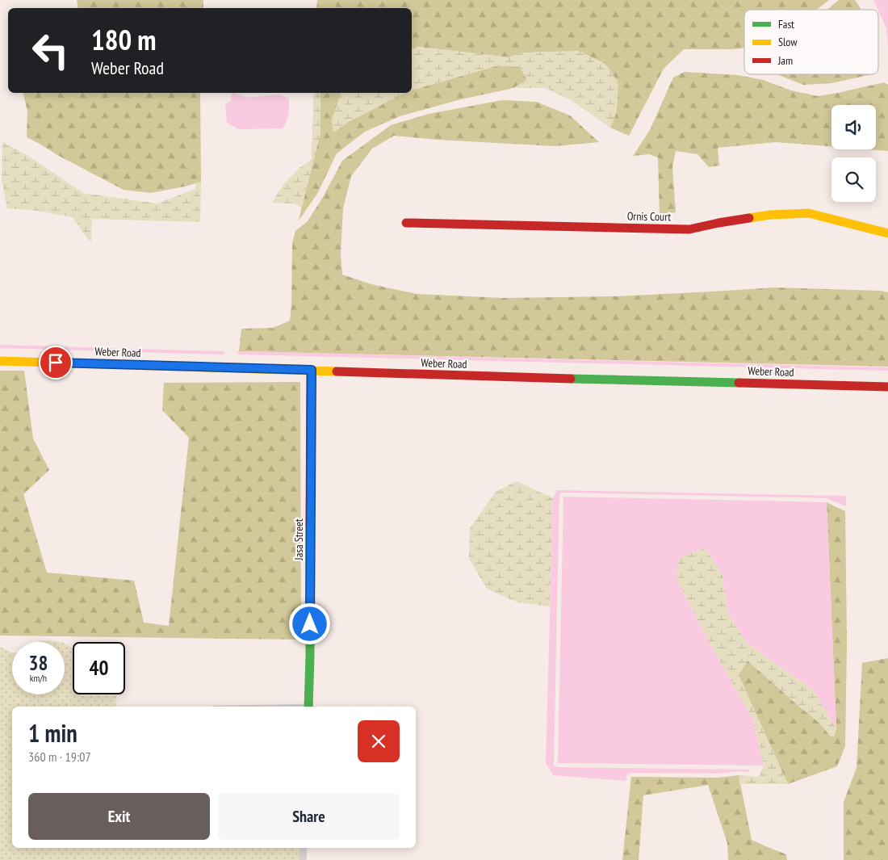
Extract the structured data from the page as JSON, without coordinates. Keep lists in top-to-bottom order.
{
  "streets": {
    "street": ["Ornis Court", "Weber Road", "Jasa Street"]
  },
  "crossings": [
    ["Weber Road", "Jasa Street"]
  ],
  "legend": ["Fast", "Slow", "Jam"],
  "page": {
    "turn": ["180 m", "Weber Road"],
    "speed": "38 km/h",
    "limit": "40",
    "heading": ["1 min", "360 m · 19:07"],
    "buttons": ["Exit", "Share"]
  }
}
